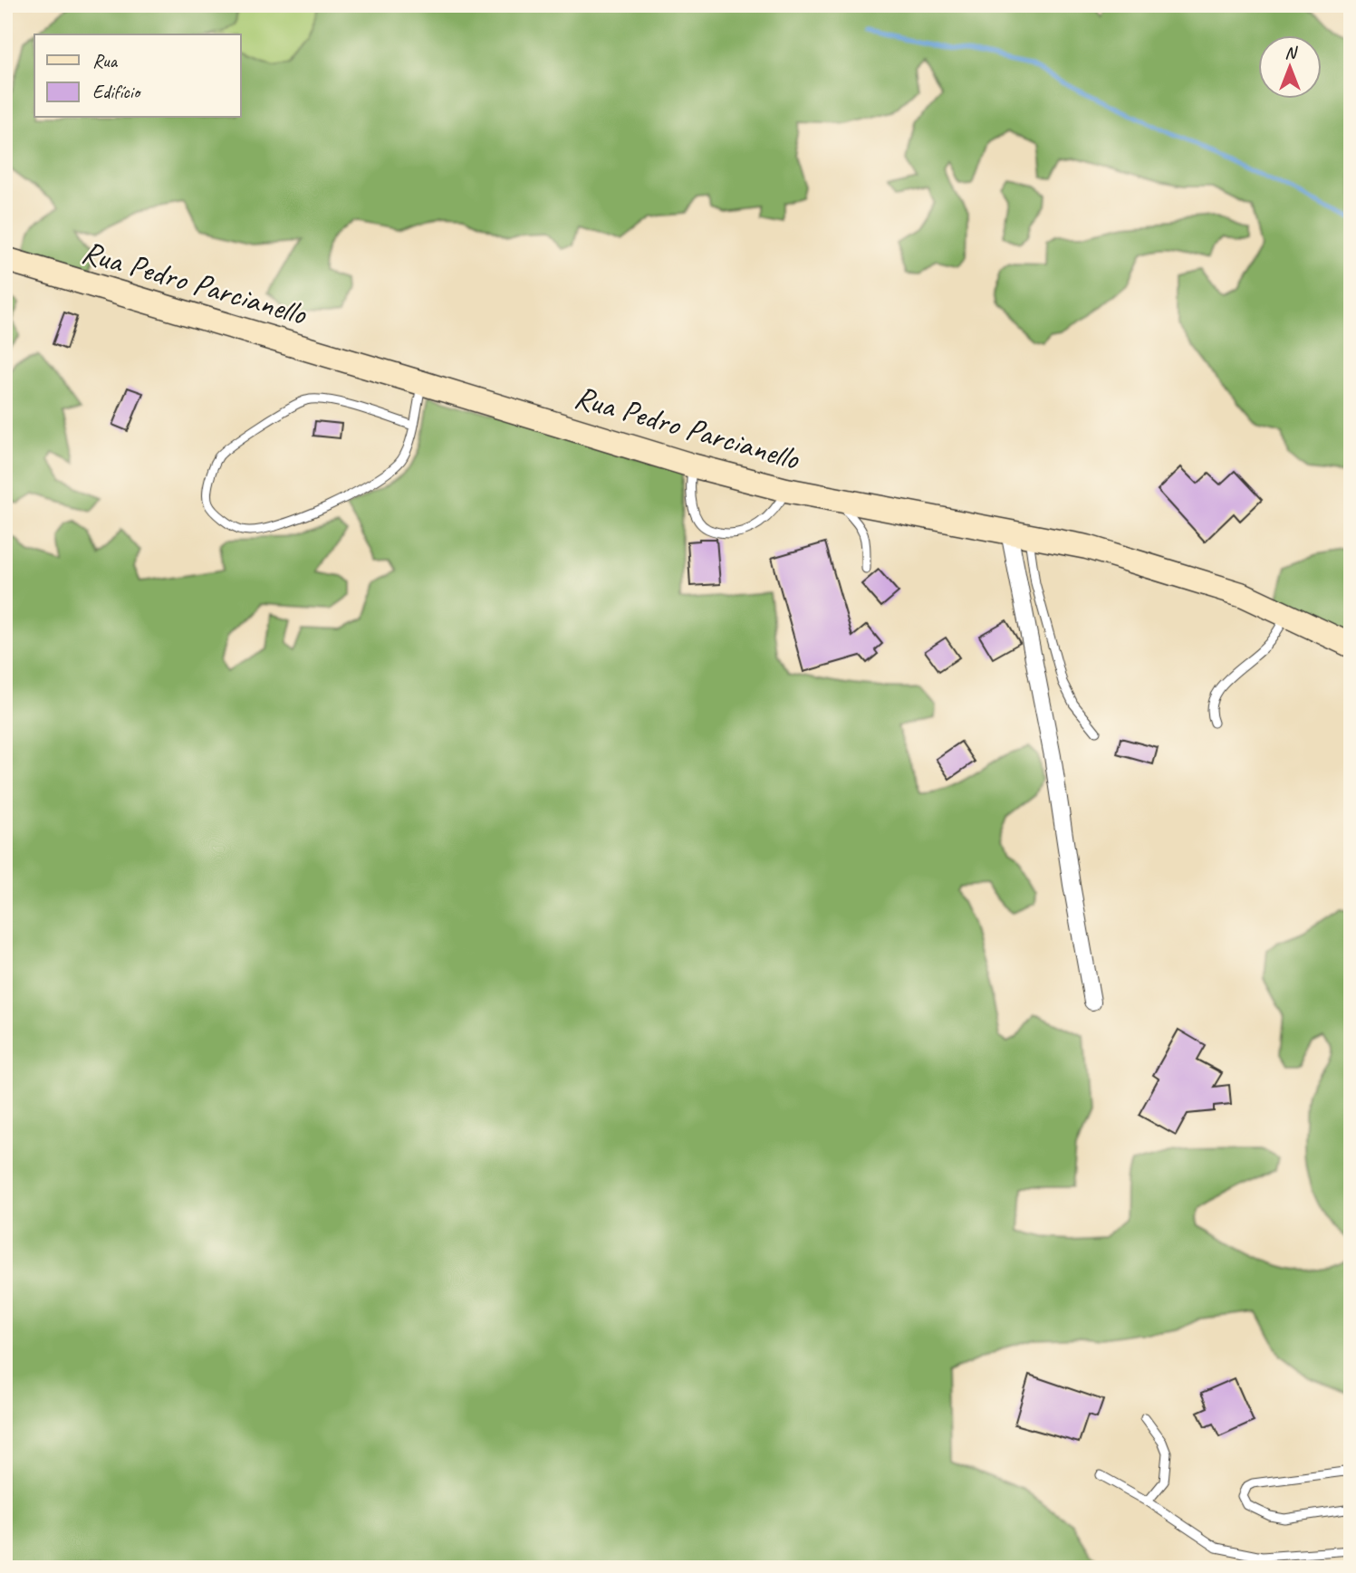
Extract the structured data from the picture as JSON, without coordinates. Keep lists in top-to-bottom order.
{
  "streets": {
    "street": ["Rua Pedro Parcianello"]
  },
  "legend": ["Rua", "Edifício"],
  "north": "top"
}
